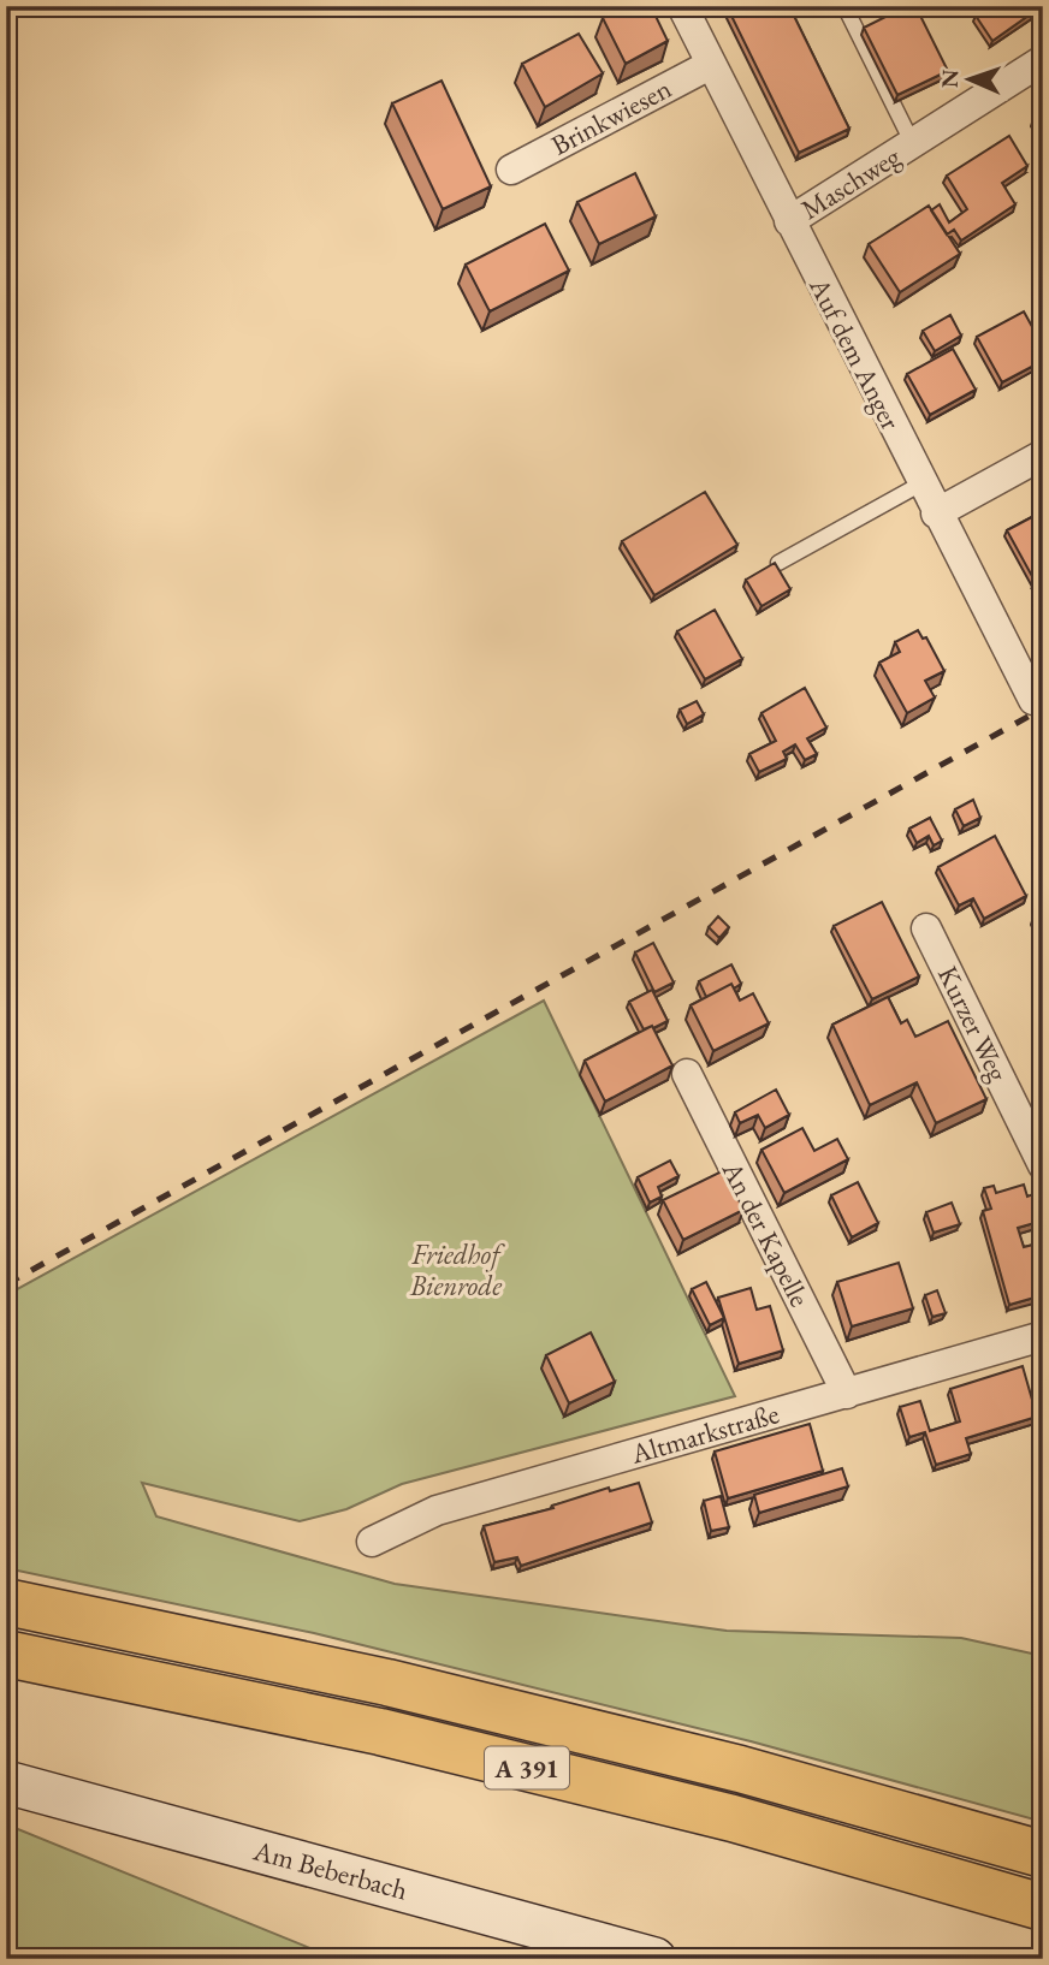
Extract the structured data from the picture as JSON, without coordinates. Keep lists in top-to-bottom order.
{
  "streets": {
    "highway": ["A 391"],
    "main road": ["Am Beberbach"],
    "street": [
      "Brinkwiesen",
      "Maschweg",
      "Auf dem Anger",
      "Kurzer Weg",
      "An der Kapelle",
      "Altmarkstraße"
    ]
  },
  "crossings": [
    ["Brinkwiesen", "Auf dem Anger"],
    ["Maschweg", "Auf dem Anger"],
    ["An der Kapelle", "Altmarkstraße"]
  ],
  "parks": ["Friedhof Bienrode"],
  "north": "left"
}
